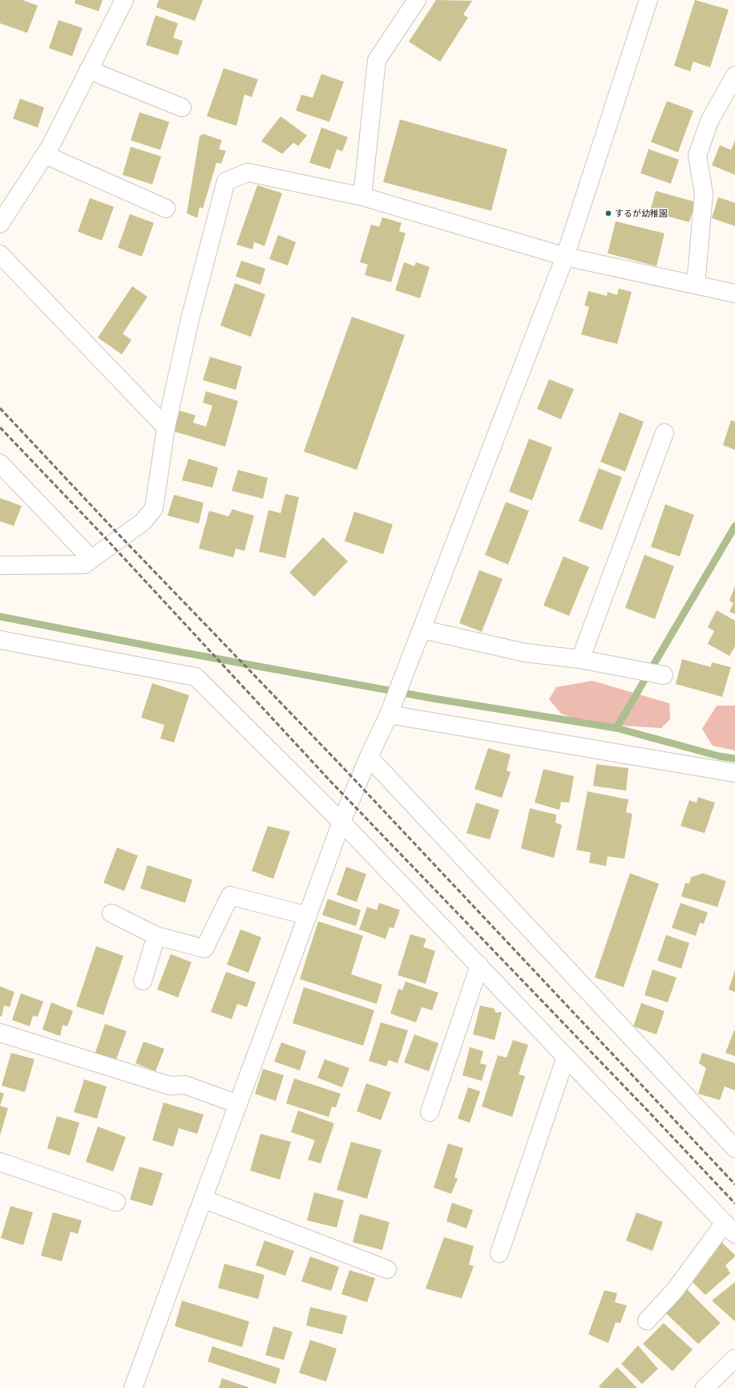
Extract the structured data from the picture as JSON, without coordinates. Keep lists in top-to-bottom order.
{
  "places": ["するが幼稚園"]
}
